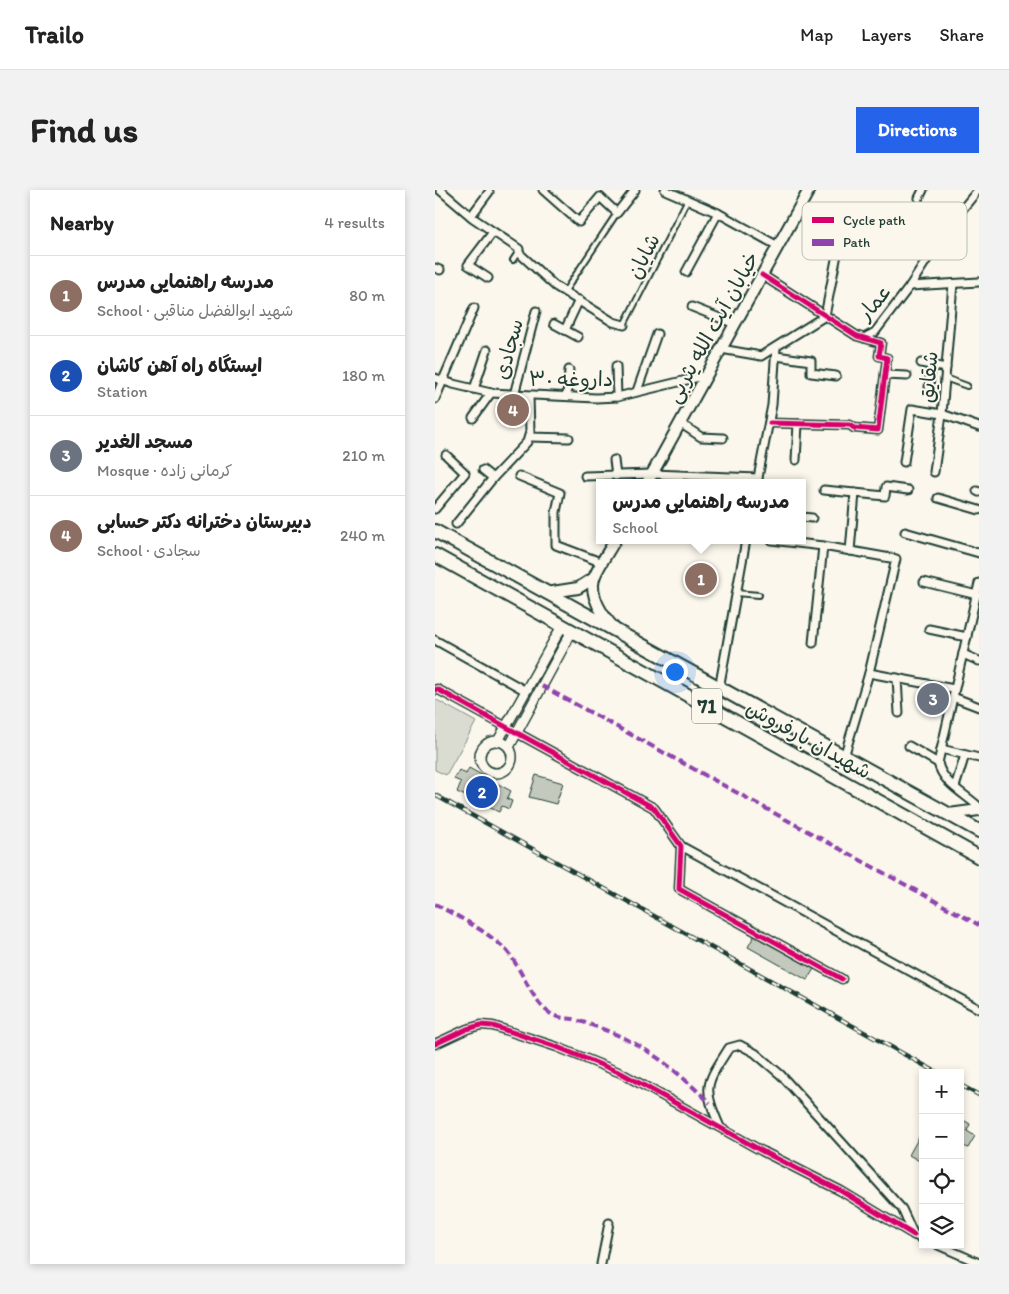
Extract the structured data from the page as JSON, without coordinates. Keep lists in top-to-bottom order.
{
  "streets": {
    "highway": ["71", "شهیدان بارفروش"],
    "main road": ["خیابان آیت الله یثربی"],
    "street": [
      "عمار",
      "سجادی",
      "شقایق",
      "داروغه ۳۰"
    ],
    "lane": ["شایان"]
  },
  "crossings": [
    ["خیابان آیت الله یثربی", "داروغه ۳۰"],
    ["سجادی", "داروغه ۳۰"]
  ],
  "legend": ["Cycle path", "Path"],
  "page": {
    "header": "Trailo",
    "nav": ["Map", "Layers", "Share"],
    "buttons": "Directions",
    "title": "Find us",
    "heading": ["Nearby", "4 results"],
    "list": [
      {
        "mark": "1",
        "name": "مدرسه راهنمایی مدرس",
        "note": "School · شهید ابوالفضل مناقبی",
        "value": "80 m"
      },
      {
        "mark": "2",
        "name": "ایستگاه راه آهن کاشان",
        "note": "Station",
        "value": "180 m"
      },
      {
        "mark": "3",
        "name": "مسجد الغدیر",
        "note": "Mosque · کرمانی زاده",
        "value": "210 m"
      },
      {
        "mark": "4",
        "name": "دبیرستان دخترانه دکتر حسابی",
        "note": "School · سجادی",
        "value": "240 m"
      }
    ],
    "pins": [
      "4",
      "1",
      "3",
      "2"
    ],
    "popup": ["مدرسه راهنمایی مدرس", "School"],
    "map_buttons": ["+", "−"]
  }
}
